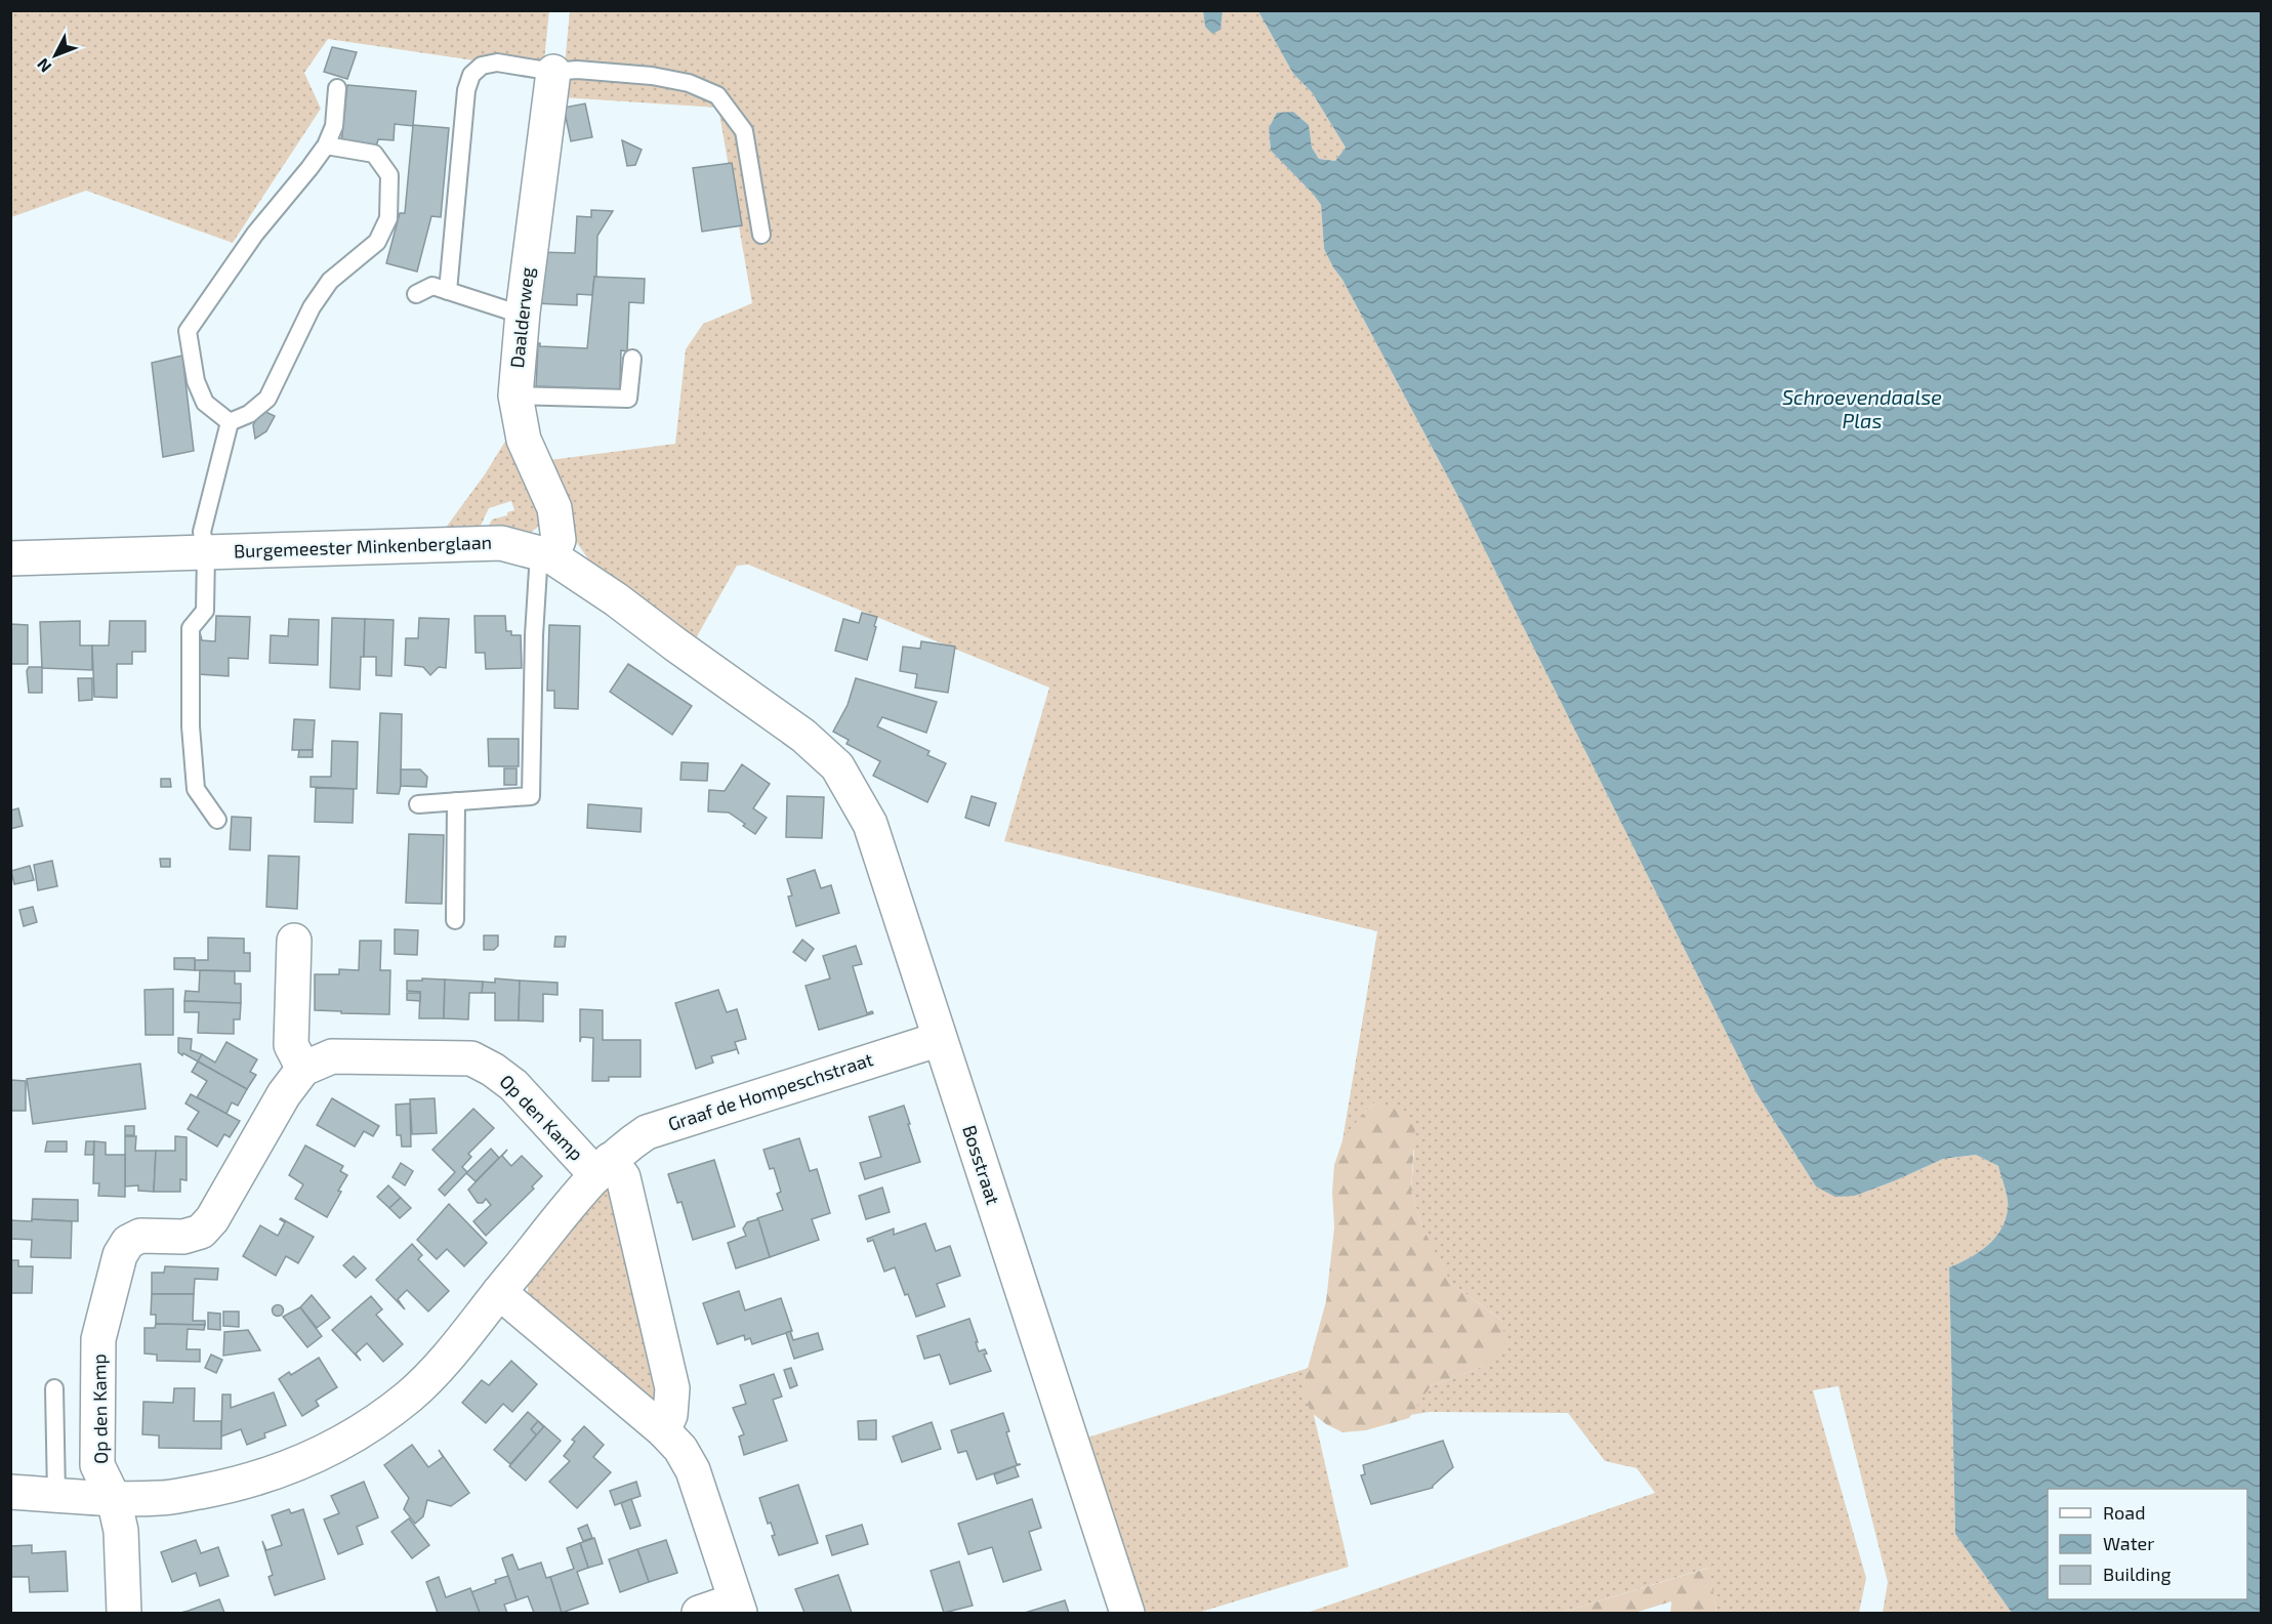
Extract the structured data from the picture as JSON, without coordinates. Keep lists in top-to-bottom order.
{
  "streets": {
    "street": [
      "Daalderweg",
      "Burgemeester Minkenberglaan",
      "Graaf de Hompeschstraat",
      "Op den Kamp",
      "Bosstraat"
    ]
  },
  "crossings": [
    ["Daalderweg", "Burgemeester Minkenberglaan"],
    ["Burgemeester Minkenberglaan", "Bosstraat"],
    ["Graaf de Hompeschstraat", "Op den Kamp"],
    ["Graaf de Hompeschstraat", "Bosstraat"]
  ],
  "water": ["Schroevendaalse Plas"],
  "legend": ["Road", "Water", "Building"],
  "north": "bottom left"
}
